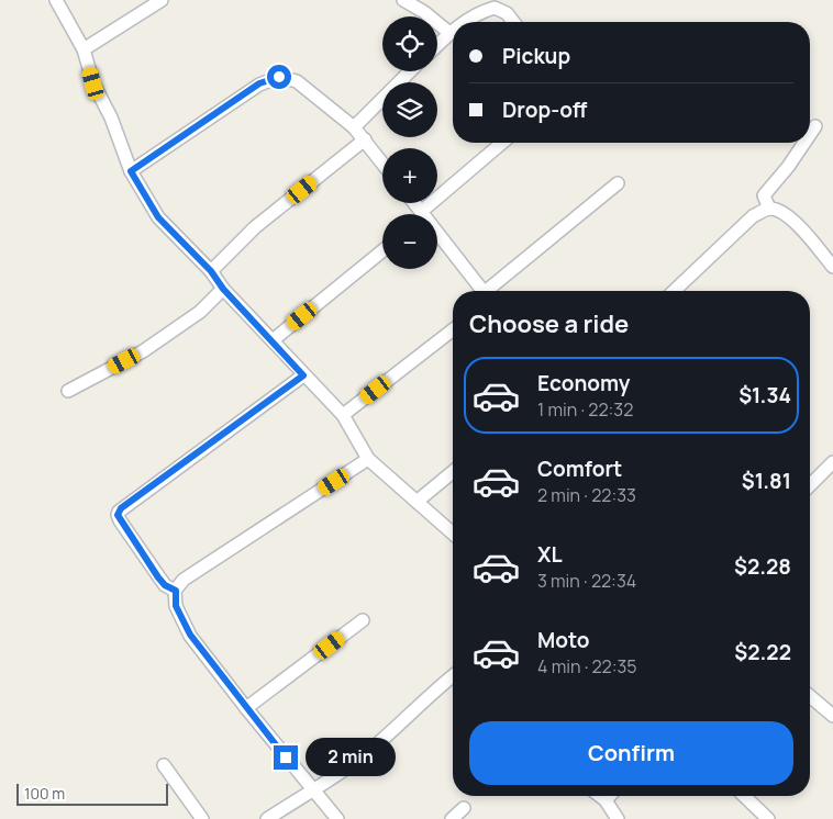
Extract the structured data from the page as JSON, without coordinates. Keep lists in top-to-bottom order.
{
  "scale_bar": "100 m",
  "page": {
    "map_buttons": ["+", "−"],
    "banner": ["Pickup", "Drop-off"],
    "heading": "Choose a ride",
    "list": [
      {
        "name": "Economy",
        "note": "1 min · 22:32",
        "value": "$1.34"
      },
      {
        "name": "Comfort",
        "note": "2 min · 22:33",
        "value": "$1.81"
      },
      {
        "name": "XL",
        "note": "3 min · 22:34",
        "value": "$2.28"
      },
      {
        "name": "Moto",
        "note": "4 min · 22:35",
        "value": "$2.22"
      }
    ],
    "buttons": "Confirm",
    "bubble": "2 min",
    "scale": "100 m"
  }
}
